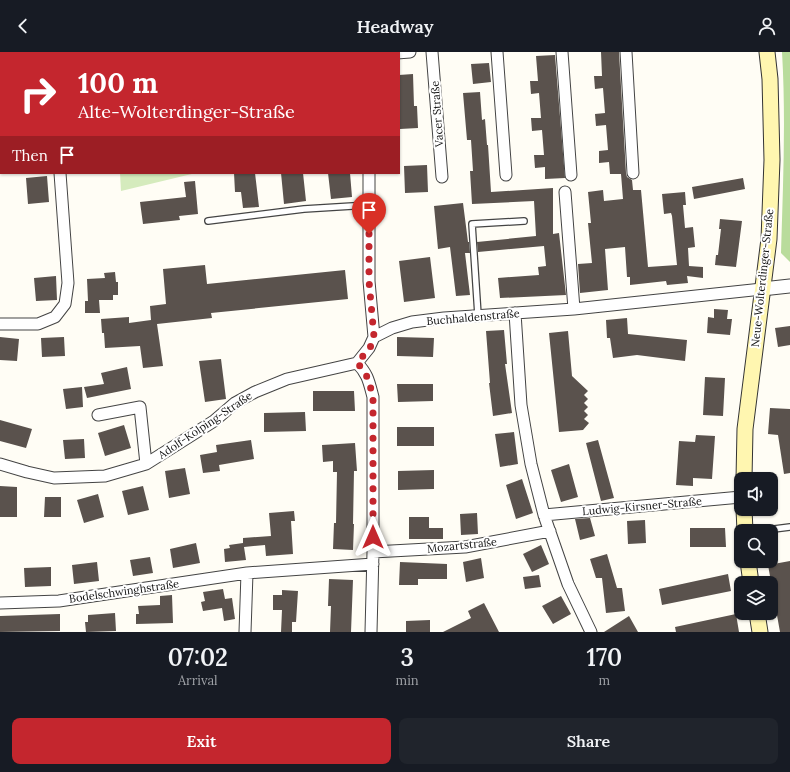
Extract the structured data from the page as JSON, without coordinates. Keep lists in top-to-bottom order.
{
  "streets": {
    "main road": ["Neue-Wolterdinger-Straße"],
    "street": [
      "Vacer Straße",
      "Buchhaldenstraße",
      "Adolf-Kolping-Straße",
      "Ludwig-Kirsner-Straße",
      "Mozartstraße",
      "Bodelschwinghstraße"
    ]
  },
  "crossings": [
    ["Neue-Wolterdinger-Straße", "Buchhaldenstraße"],
    ["Mozartstraße", "Bodelschwinghstraße"]
  ],
  "page": {
    "header": "Headway",
    "turn": ["100 m", "Alte-Wolterdinger-Straße"],
    "then": "Then",
    "eta": [
      "07:02",
      "Arrival",
      "3",
      "min",
      "170",
      "m"
    ],
    "buttons": ["Exit", "Share"]
  }
}
